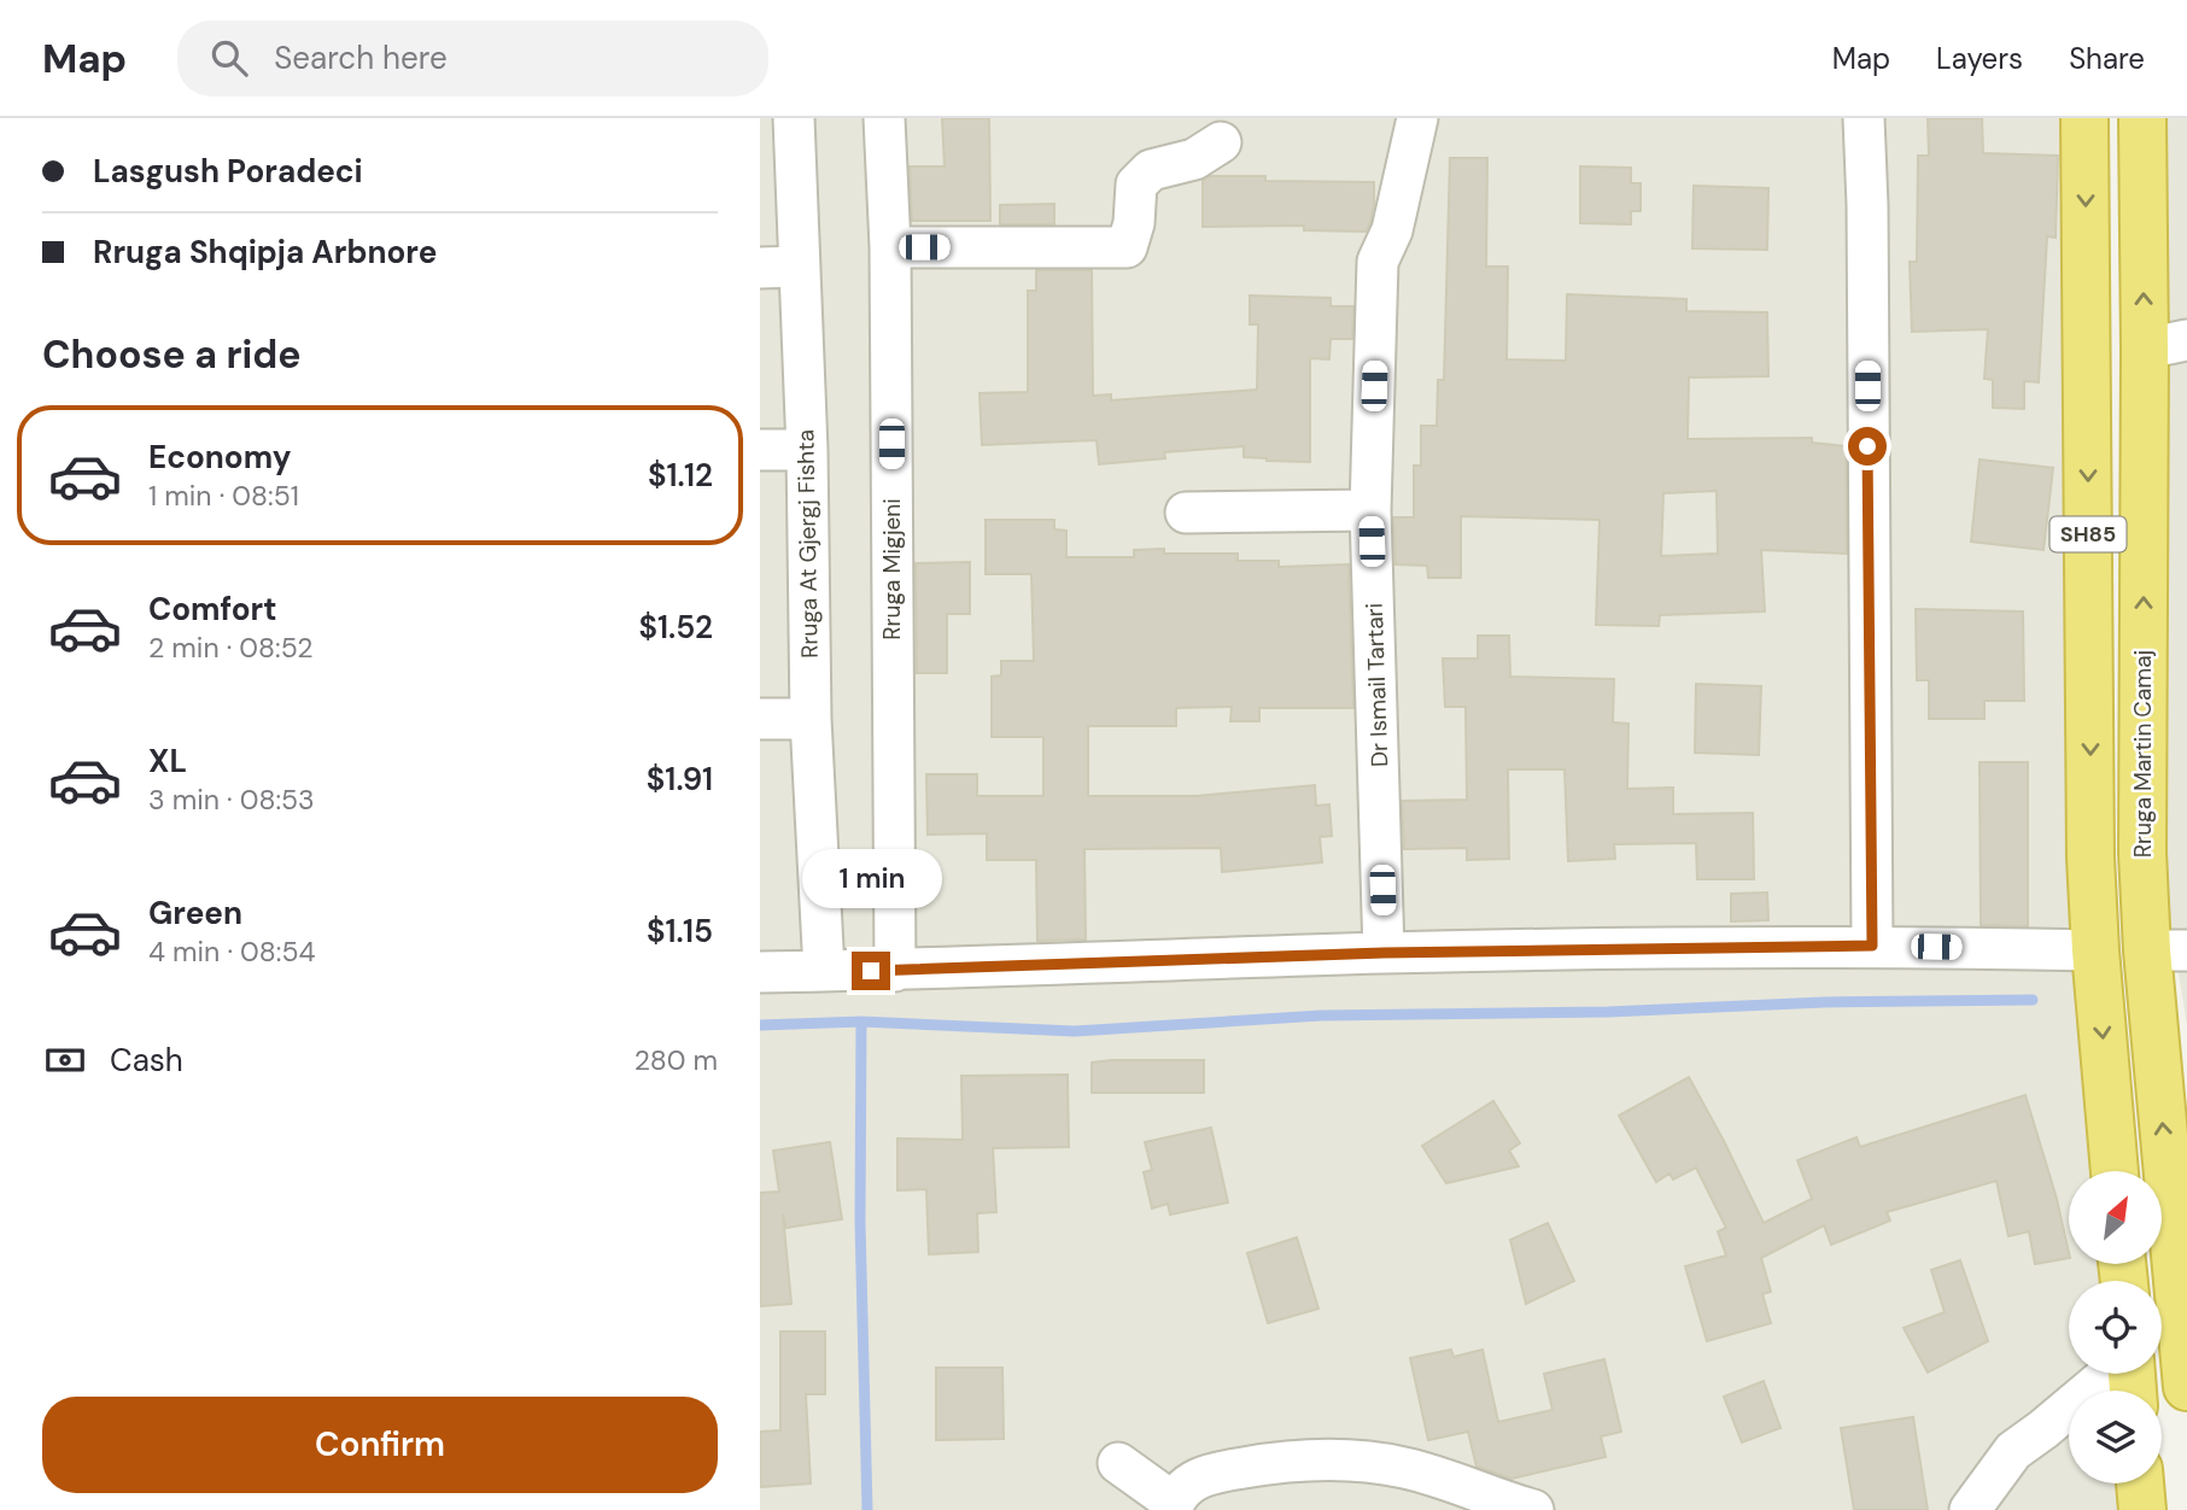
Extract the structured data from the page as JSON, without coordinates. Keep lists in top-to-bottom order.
{
  "streets": {
    "highway": ["SH85", "Rruga Martin Camaj"],
    "street": ["Rruga At Gjergj Fishta", "Rruga Migjeni", "Dr Ismail Tartari"]
  },
  "north": "top right",
  "page": {
    "header": "Map",
    "search": "Search here",
    "nav": ["Map", "Layers", "Share"],
    "banner": ["Lasgush Poradeci", "Rruga Shqipja Arbnore"],
    "heading": "Choose a ride",
    "list": [
      {
        "name": "Economy",
        "note": "1 min · 08:51",
        "value": "$1.12"
      },
      {
        "name": "Comfort",
        "note": "2 min · 08:52",
        "value": "$1.52"
      },
      {
        "name": "XL",
        "note": "3 min · 08:53",
        "value": "$1.91"
      },
      {
        "name": "Green",
        "note": "4 min · 08:54",
        "value": "$1.15"
      }
    ],
    "bubble": "1 min",
    "pay": ["Cash", "280 m"],
    "buttons": "Confirm"
  }
}
